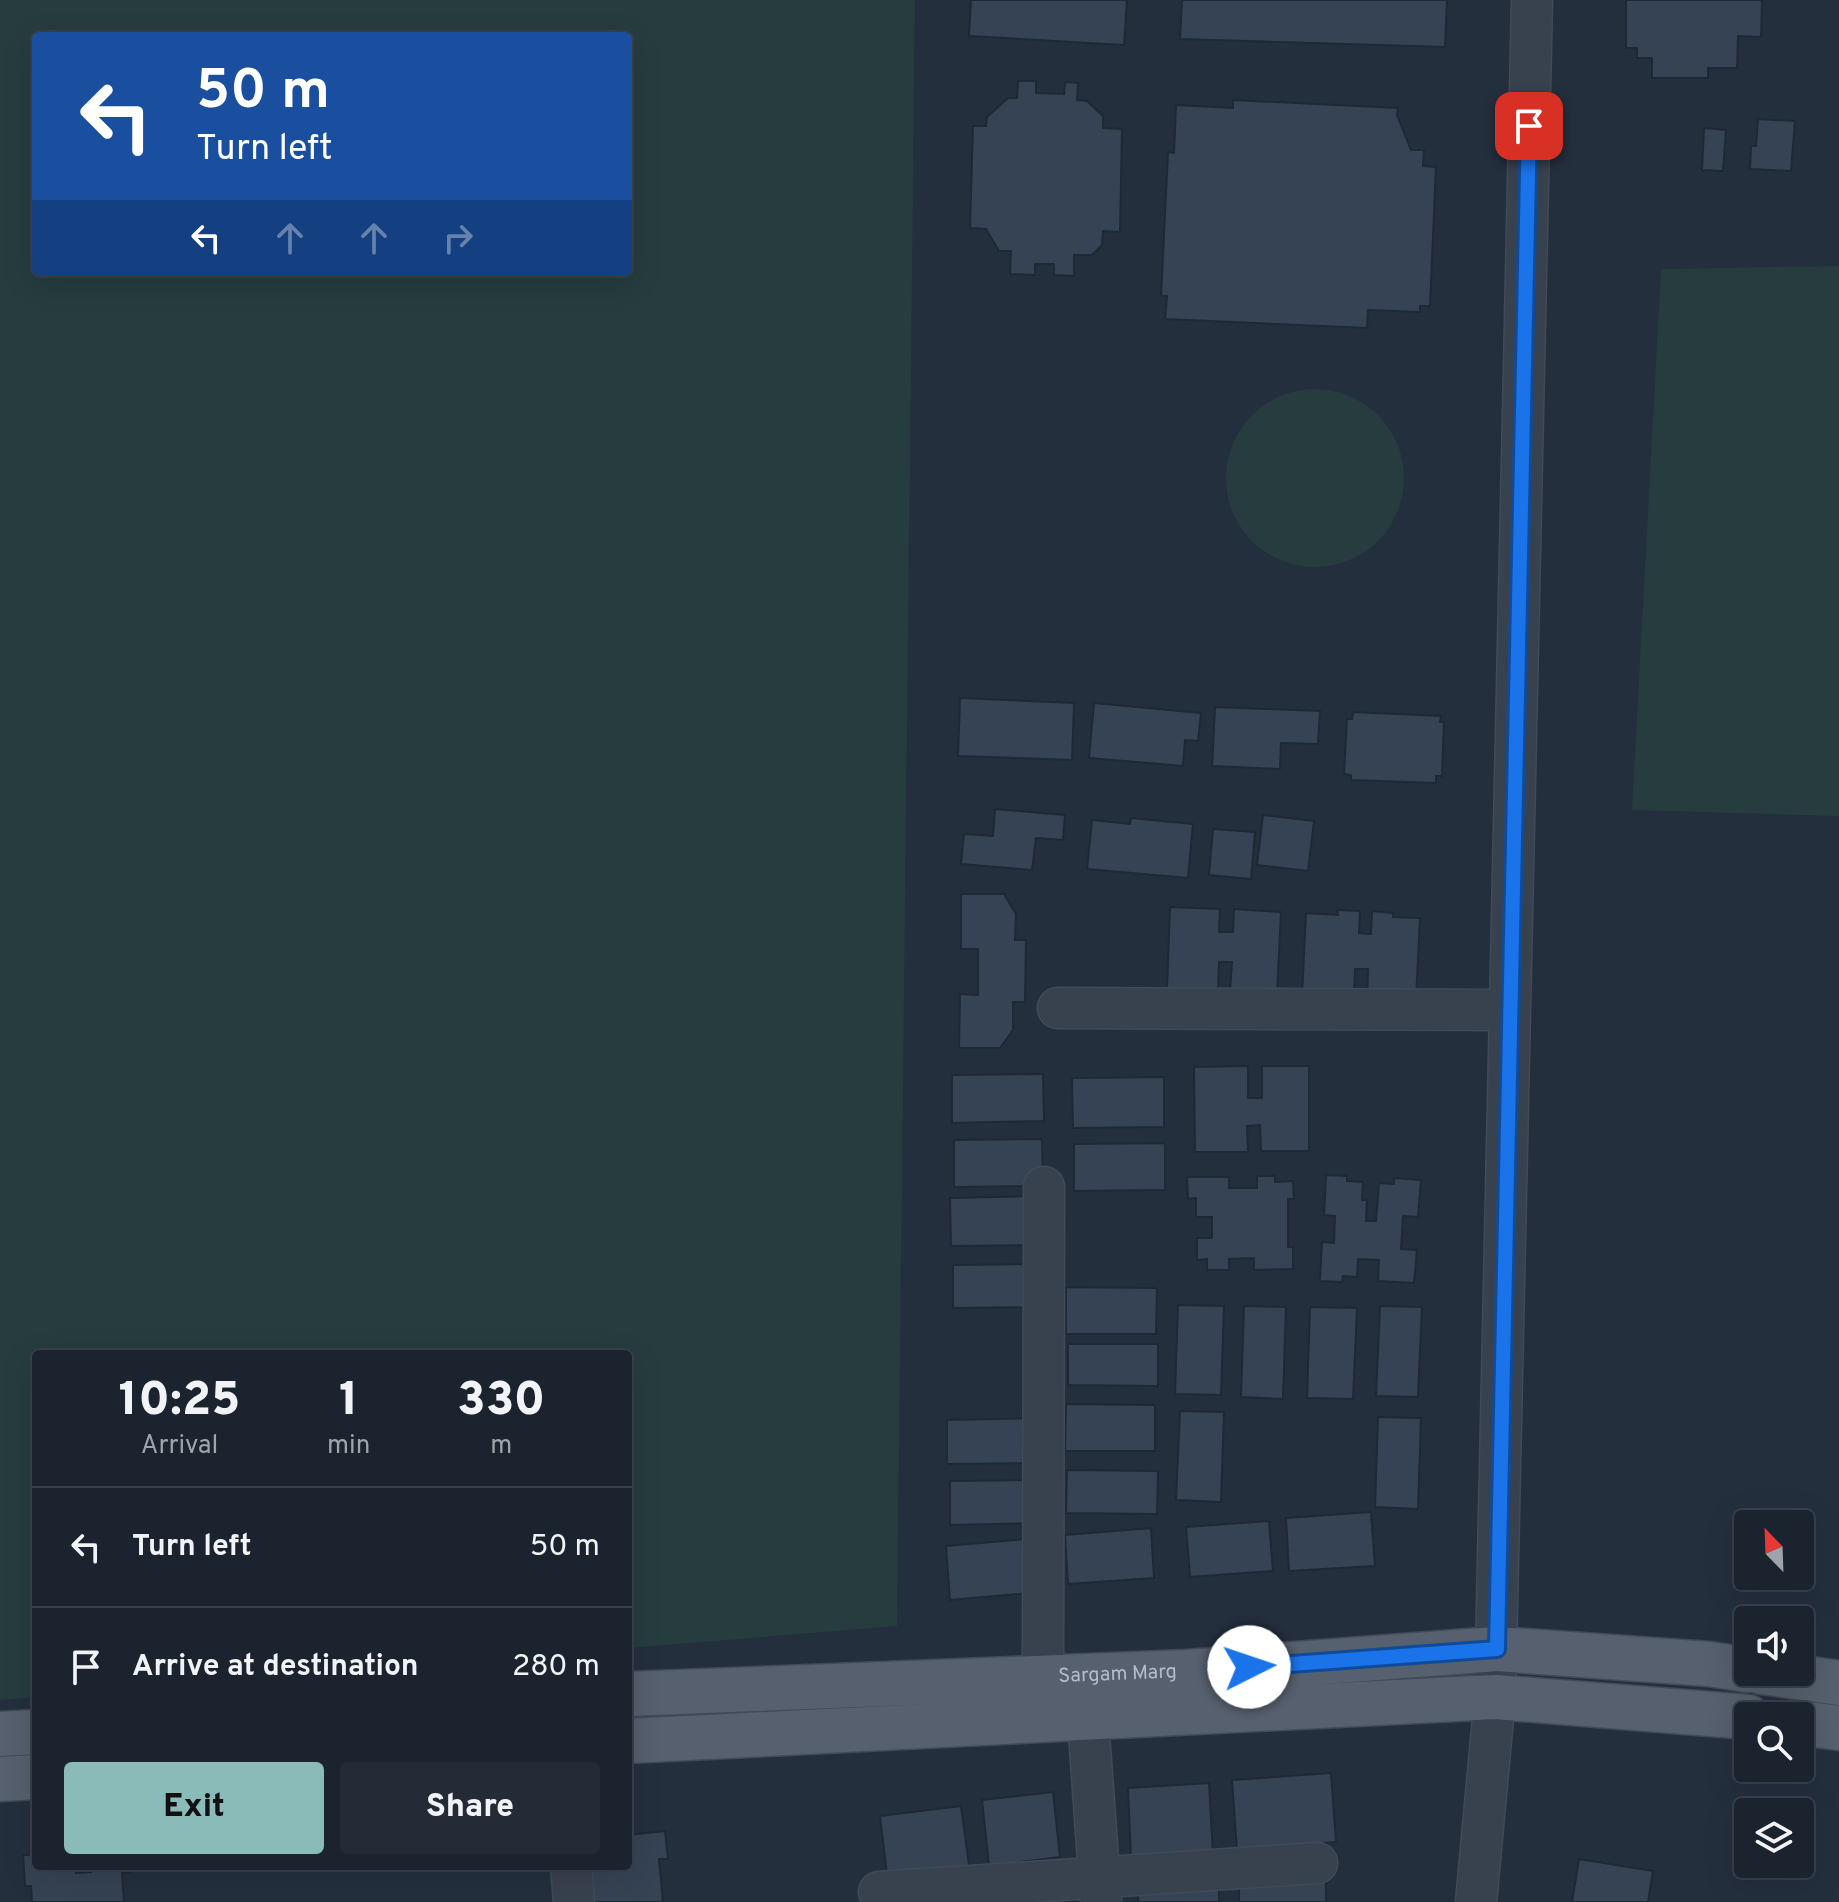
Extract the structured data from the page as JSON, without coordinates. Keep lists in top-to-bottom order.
{
  "streets": {
    "main road": ["Sargam Marg"]
  },
  "north": "top left",
  "page": {
    "turn": ["50 m", "Turn left"],
    "eta": [
      "10:25",
      "Arrival",
      "1",
      "min",
      "330",
      "m"
    ],
    "list": [
      {
        "name": "Turn left",
        "value": "50 m"
      },
      {
        "name": "Arrive at destination",
        "value": "280 m"
      }
    ],
    "buttons": ["Exit", "Share"]
  }
}
